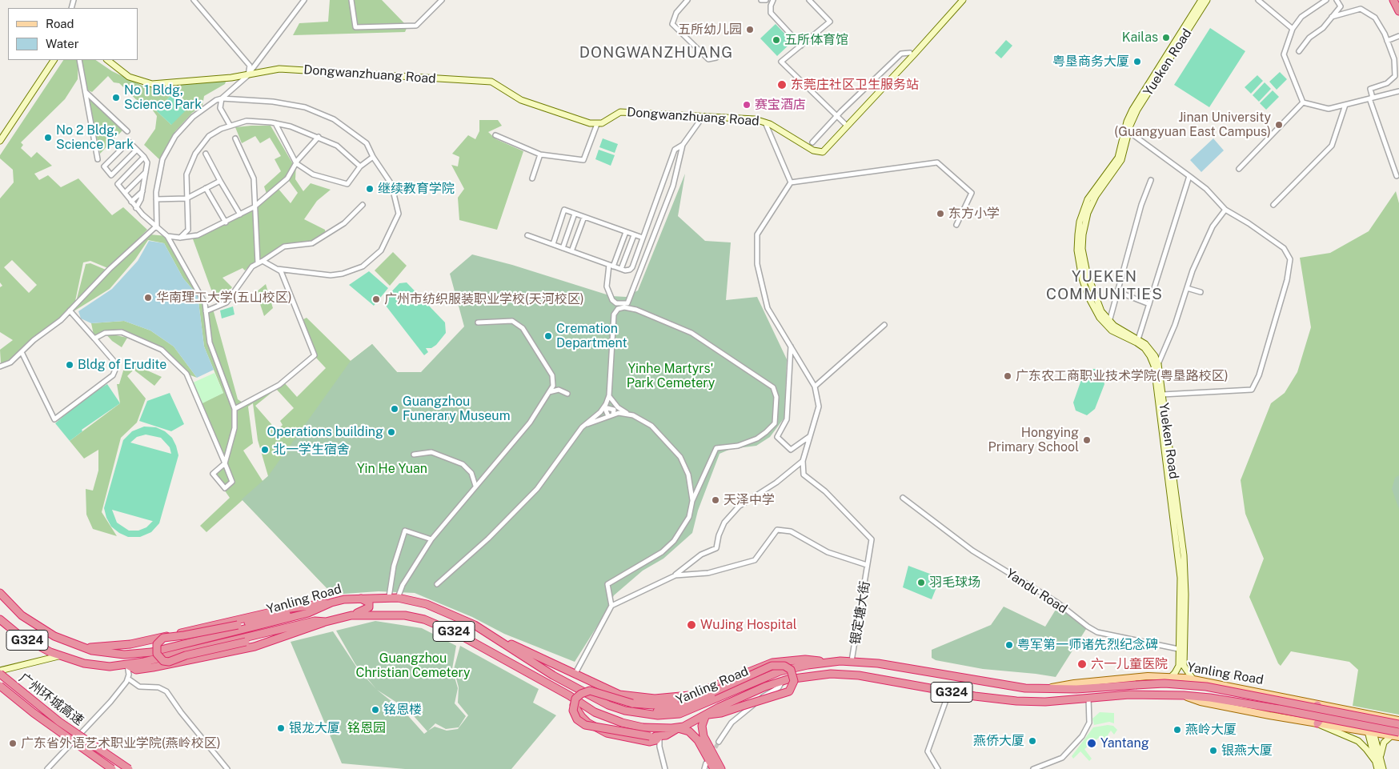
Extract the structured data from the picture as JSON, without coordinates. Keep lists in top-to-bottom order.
{
  "streets": {
    "highway": ["Yanling Road", "G324", "广州环城高速"],
    "main road": ["Yueken Road", "Dongwanzhuang Road"],
    "street": ["Yandu Road", "银定塘大街"]
  },
  "crossings": [
    ["Yueken Road", "Yandu Road"],
    ["Yueken Road", "Yanling Road"],
    ["Yanling Road", "银定塘大街"],
    ["Yanling Road", "G324"]
  ],
  "districts": ["DONGWANZHUANG", "YUEKEN COMMUNITIES"],
  "parks": [
    "Yinhe Martyrs' Park Cemetery",
    "Yin He Yuan",
    "Guangzhou Christian Cemetery",
    "铭恩园"
  ],
  "places": [
    "五所幼儿园",
    "Kailas",
    "五所体育馆",
    "粤垦商务大厦",
    "东莞庄社区卫生服务站",
    "No 1 Bldg, Science Park",
    "赛宝酒店",
    "Jinan University (Guangyuan East Campus)",
    "No 2 Bldg, Science Park",
    "继续教育学院",
    "东方小学",
    "华南理工大学(五山校区)",
    "广州市纺织服装职业学校(天河校区)",
    "Cremation Department",
    "Bldg of Erudite",
    "广东农工商职业技术学院(粤垦路校区)",
    "Guangzhou Funerary Museum",
    "Operations building",
    "Hongying Primary School",
    "北一学生宿舍",
    "天泽中学",
    "羽毛球场",
    "WuJing Hospital",
    "粤军第一师诸先烈纪念碑",
    "六一儿童医院",
    "铭恩楼",
    "银龙大厦",
    "燕岭大厦",
    "燕侨大厦",
    "广东省外语艺术职业学院(燕岭校区)",
    "Yantang",
    "银燕大厦"
  ],
  "legend": ["Road", "Water"]
}
